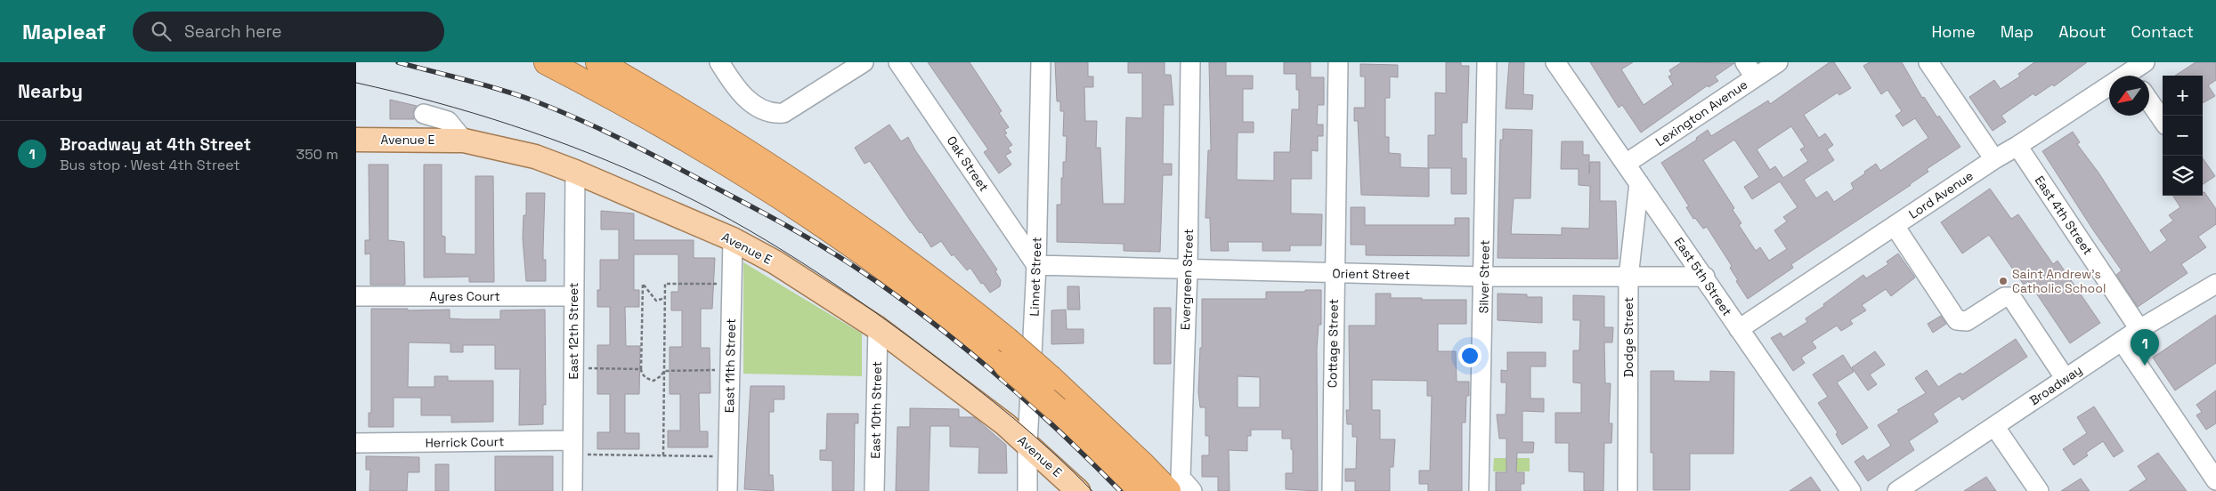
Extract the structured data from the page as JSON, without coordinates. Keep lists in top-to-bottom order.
{
  "streets": {
    "main road": ["Avenue E"],
    "street": [
      "Lexington Avenue",
      "Oak Street",
      "Lord Avenue",
      "East 4th Street",
      "Orient Street",
      "Linnet Street",
      "Silver Street",
      "East 5th Street",
      "Evergreen Street",
      "Ayres Court",
      "East 12th Street",
      "Dodge Street",
      "Cottage Street",
      "East 11th Street",
      "Broadway",
      "East 10th Street",
      "Herrick Court"
    ]
  },
  "crossings": [
    ["Lexington Avenue", "East 5th Street"],
    ["Avenue E", "Linnet Street"],
    ["Avenue E", "East 12th Street"],
    ["Avenue E", "East 11th Street"],
    ["Avenue E", "East 10th Street"],
    ["Oak Street", "Orient Street"],
    ["Oak Street", "Linnet Street"],
    ["Lord Avenue", "East 4th Street"],
    ["Lord Avenue", "East 5th Street"],
    ["East 4th Street", "Broadway"],
    ["Orient Street", "Linnet Street"],
    ["Orient Street", "Silver Street"],
    ["Orient Street", "East 5th Street"],
    ["Orient Street", "Evergreen Street"],
    ["Orient Street", "Dodge Street"],
    ["Orient Street", "Cottage Street"],
    ["East 5th Street", "Dodge Street"],
    ["Ayres Court", "East 12th Street"],
    ["East 12th Street", "Herrick Court"]
  ],
  "places": ["Saint Andrew's Catholic School"],
  "north": "bottom left",
  "page": {
    "header": "Mapleaf",
    "search": "Search here",
    "nav": [
      "Home",
      "Map",
      "About",
      "Contact"
    ],
    "heading": "Nearby",
    "map_buttons": ["+", "−"],
    "list": [
      {
        "mark": "1",
        "name": "Broadway at 4th Street",
        "note": "Bus stop · West 4th Street",
        "value": "350 m"
      }
    ],
    "pins": "1"
  }
}
